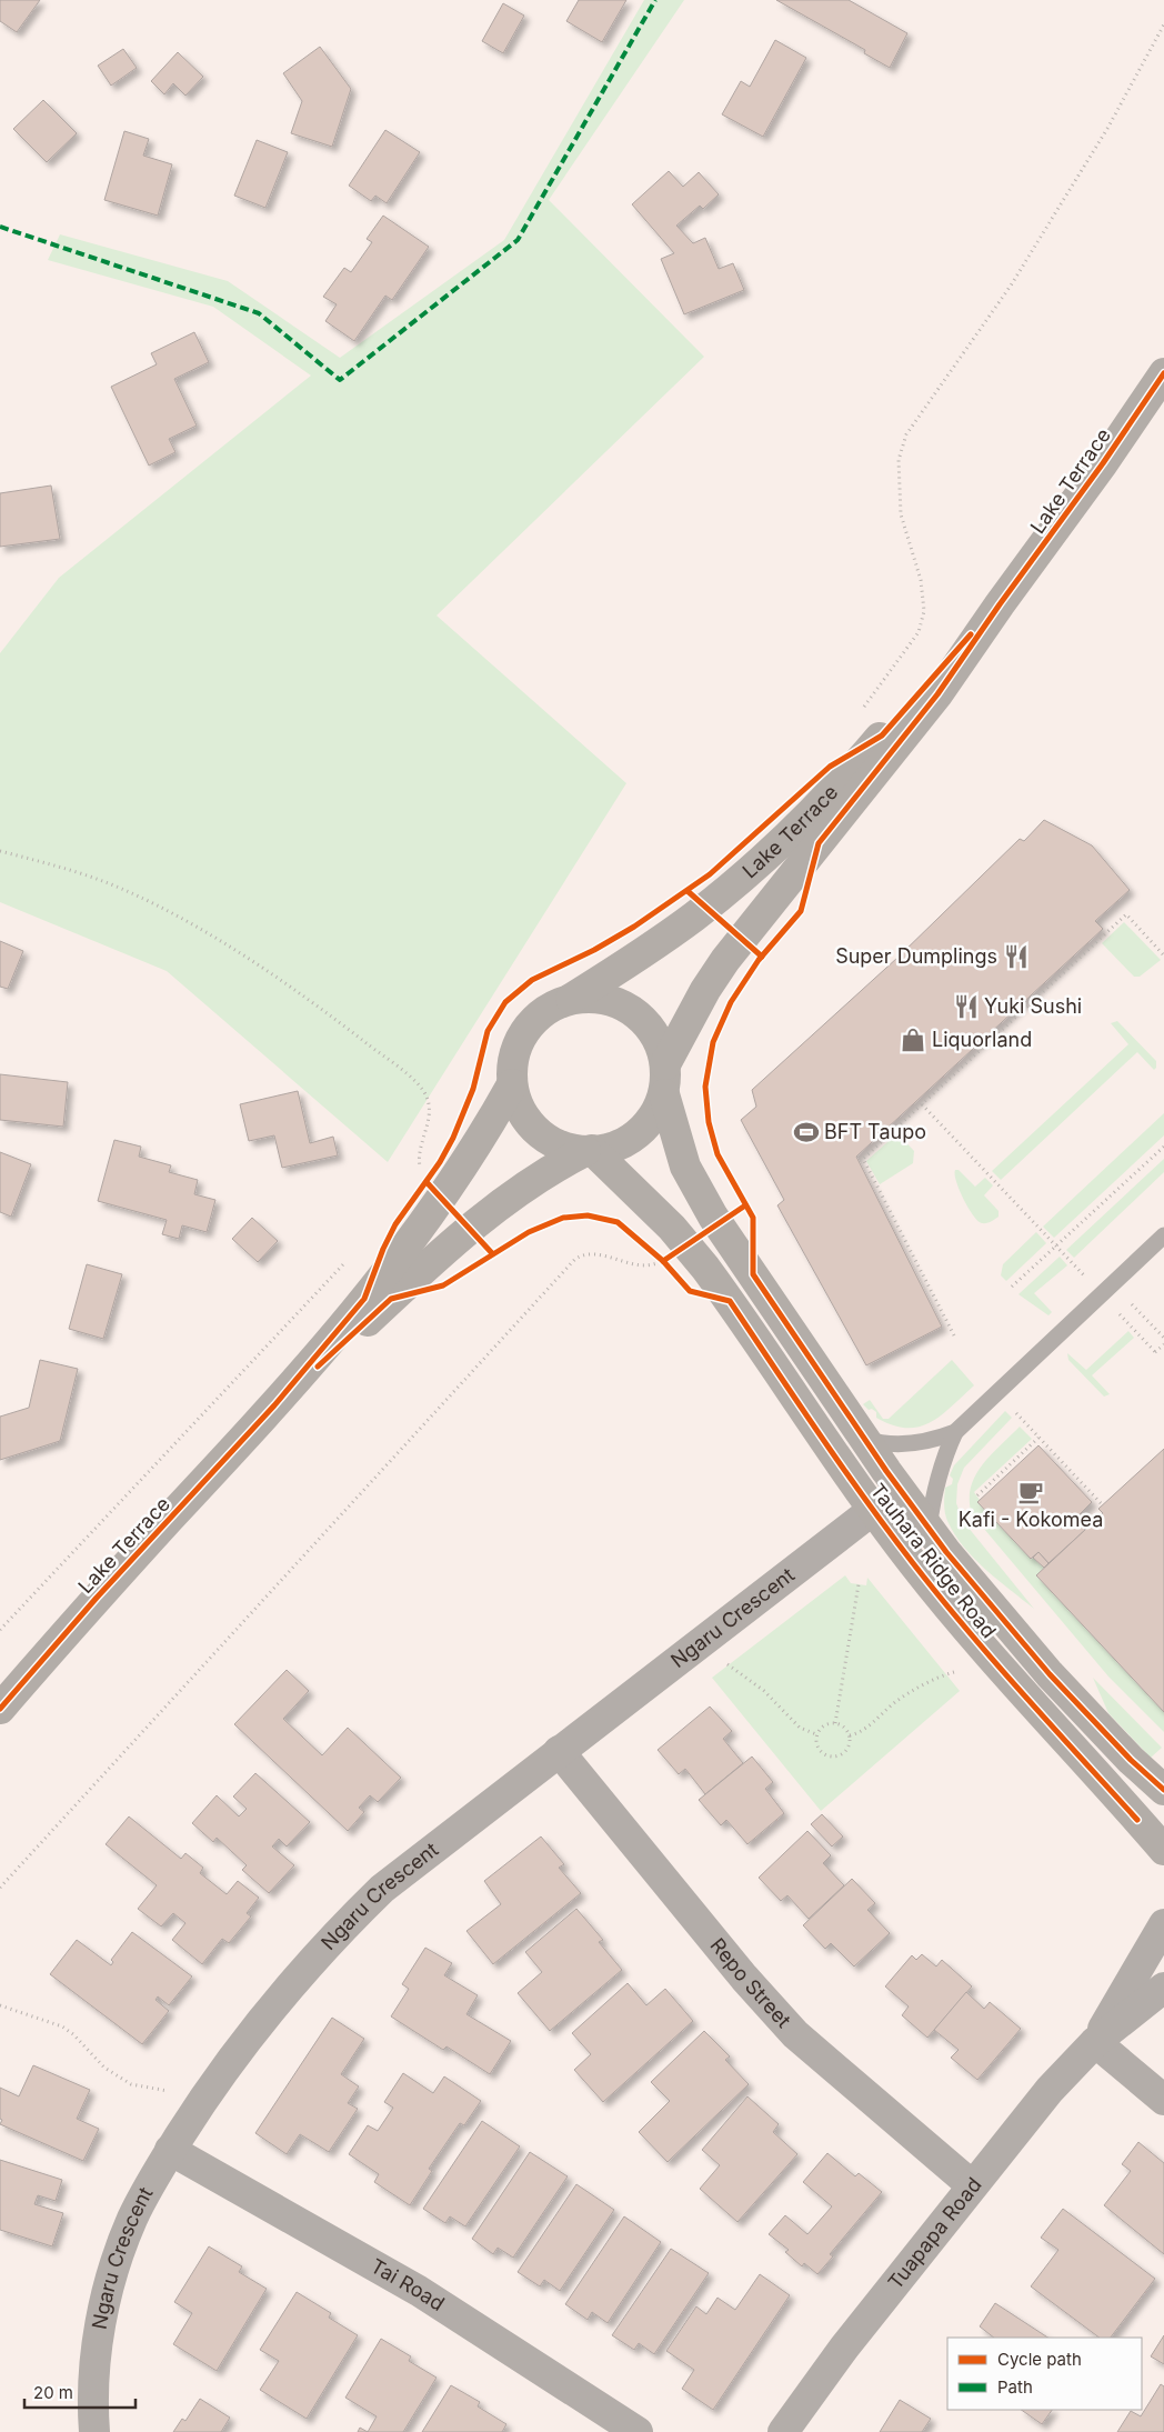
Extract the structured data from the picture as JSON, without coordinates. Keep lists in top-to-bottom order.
{
  "streets": {
    "main road": ["Lake Terrace", "Tauhara Ridge Road"],
    "street": [
      "Ngaru Crescent",
      "Repo Street",
      "Tuapapa Road",
      "Tai Road"
    ]
  },
  "crossings": [
    ["Lake Terrace", "Tauhara Ridge Road"],
    ["Tauhara Ridge Road", "Ngaru Crescent"],
    ["Ngaru Crescent", "Repo Street"],
    ["Ngaru Crescent", "Tai Road"],
    ["Repo Street", "Tuapapa Road"]
  ],
  "places": {
    "restaurant": ["Super Dumplings", "Yuki Sushi"],
    "shop": ["Liquorland"],
    "sports": ["BFT Taupo"],
    "cafe": ["Kafi - Kokomea"]
  },
  "legend": ["Cycle path", "Path"],
  "scale_bar": "20 m"
}
